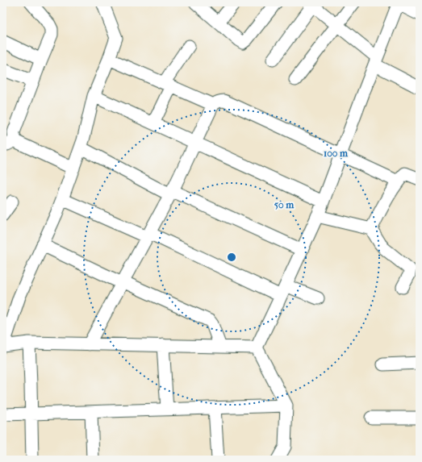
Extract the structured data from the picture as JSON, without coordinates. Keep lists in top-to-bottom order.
{
  "rings": ["100 m", "50 m"]
}
